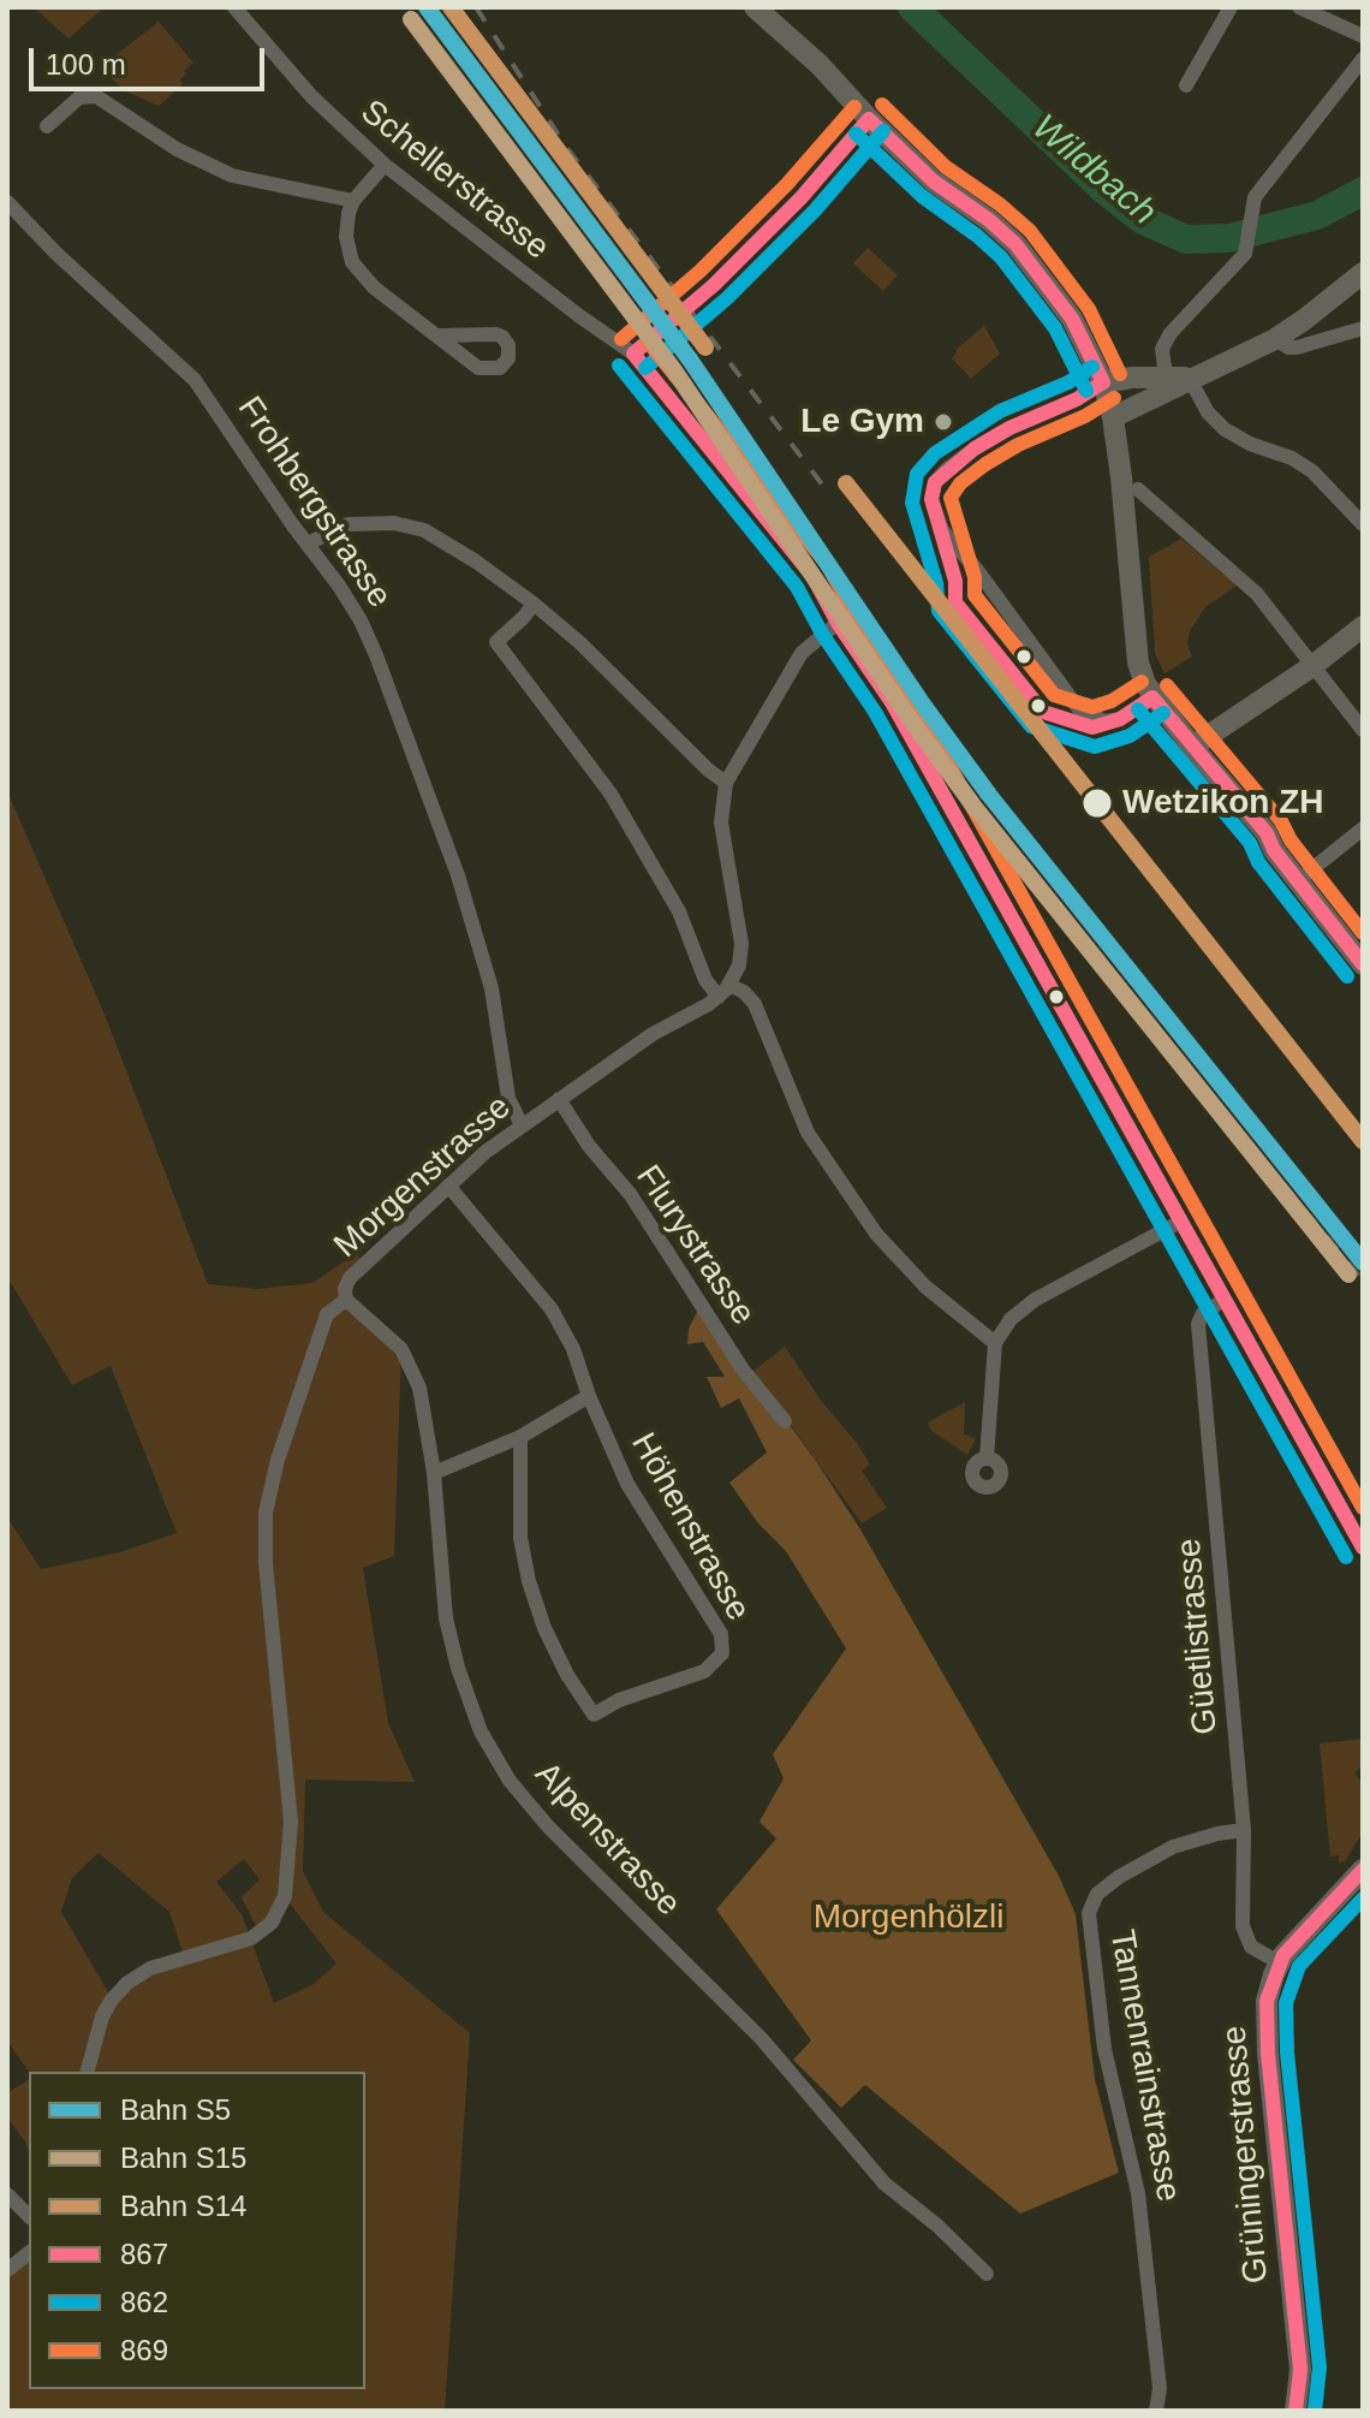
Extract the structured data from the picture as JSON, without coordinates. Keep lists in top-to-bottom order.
{
  "streets": {
    "main road": ["Grüningerstrasse"],
    "street": [
      "Schellerstrasse",
      "Frohbergstrasse",
      "Morgenstrasse",
      "Flurystrasse",
      "Höhenstrasse",
      "Güetlistrasse",
      "Alpenstrasse",
      "Tannenrainstrasse"
    ]
  },
  "crossings": [
    ["Schellerstrasse", "Güetlistrasse"],
    ["Frohbergstrasse", "Morgenstrasse"],
    ["Morgenstrasse", "Flurystrasse"],
    ["Morgenstrasse", "Höhenstrasse"],
    ["Morgenstrasse", "Alpenstrasse"],
    ["Güetlistrasse", "Tannenrainstrasse"],
    ["Güetlistrasse", "Grüningerstrasse"]
  ],
  "water": ["Wildbach"],
  "parks": ["Morgenhölzli"],
  "places": ["Le Gym", "Wetzikon ZH"],
  "lines": [
    "rail line S5",
    "rail line S14",
    "rail line S15",
    "transit line 869",
    "transit line 867",
    "transit line 862"
  ],
  "legend": [
    "Bahn S5",
    "Bahn S15",
    "Bahn S14",
    "867",
    "862",
    "869"
  ],
  "scale_bar": "100 m"
}
